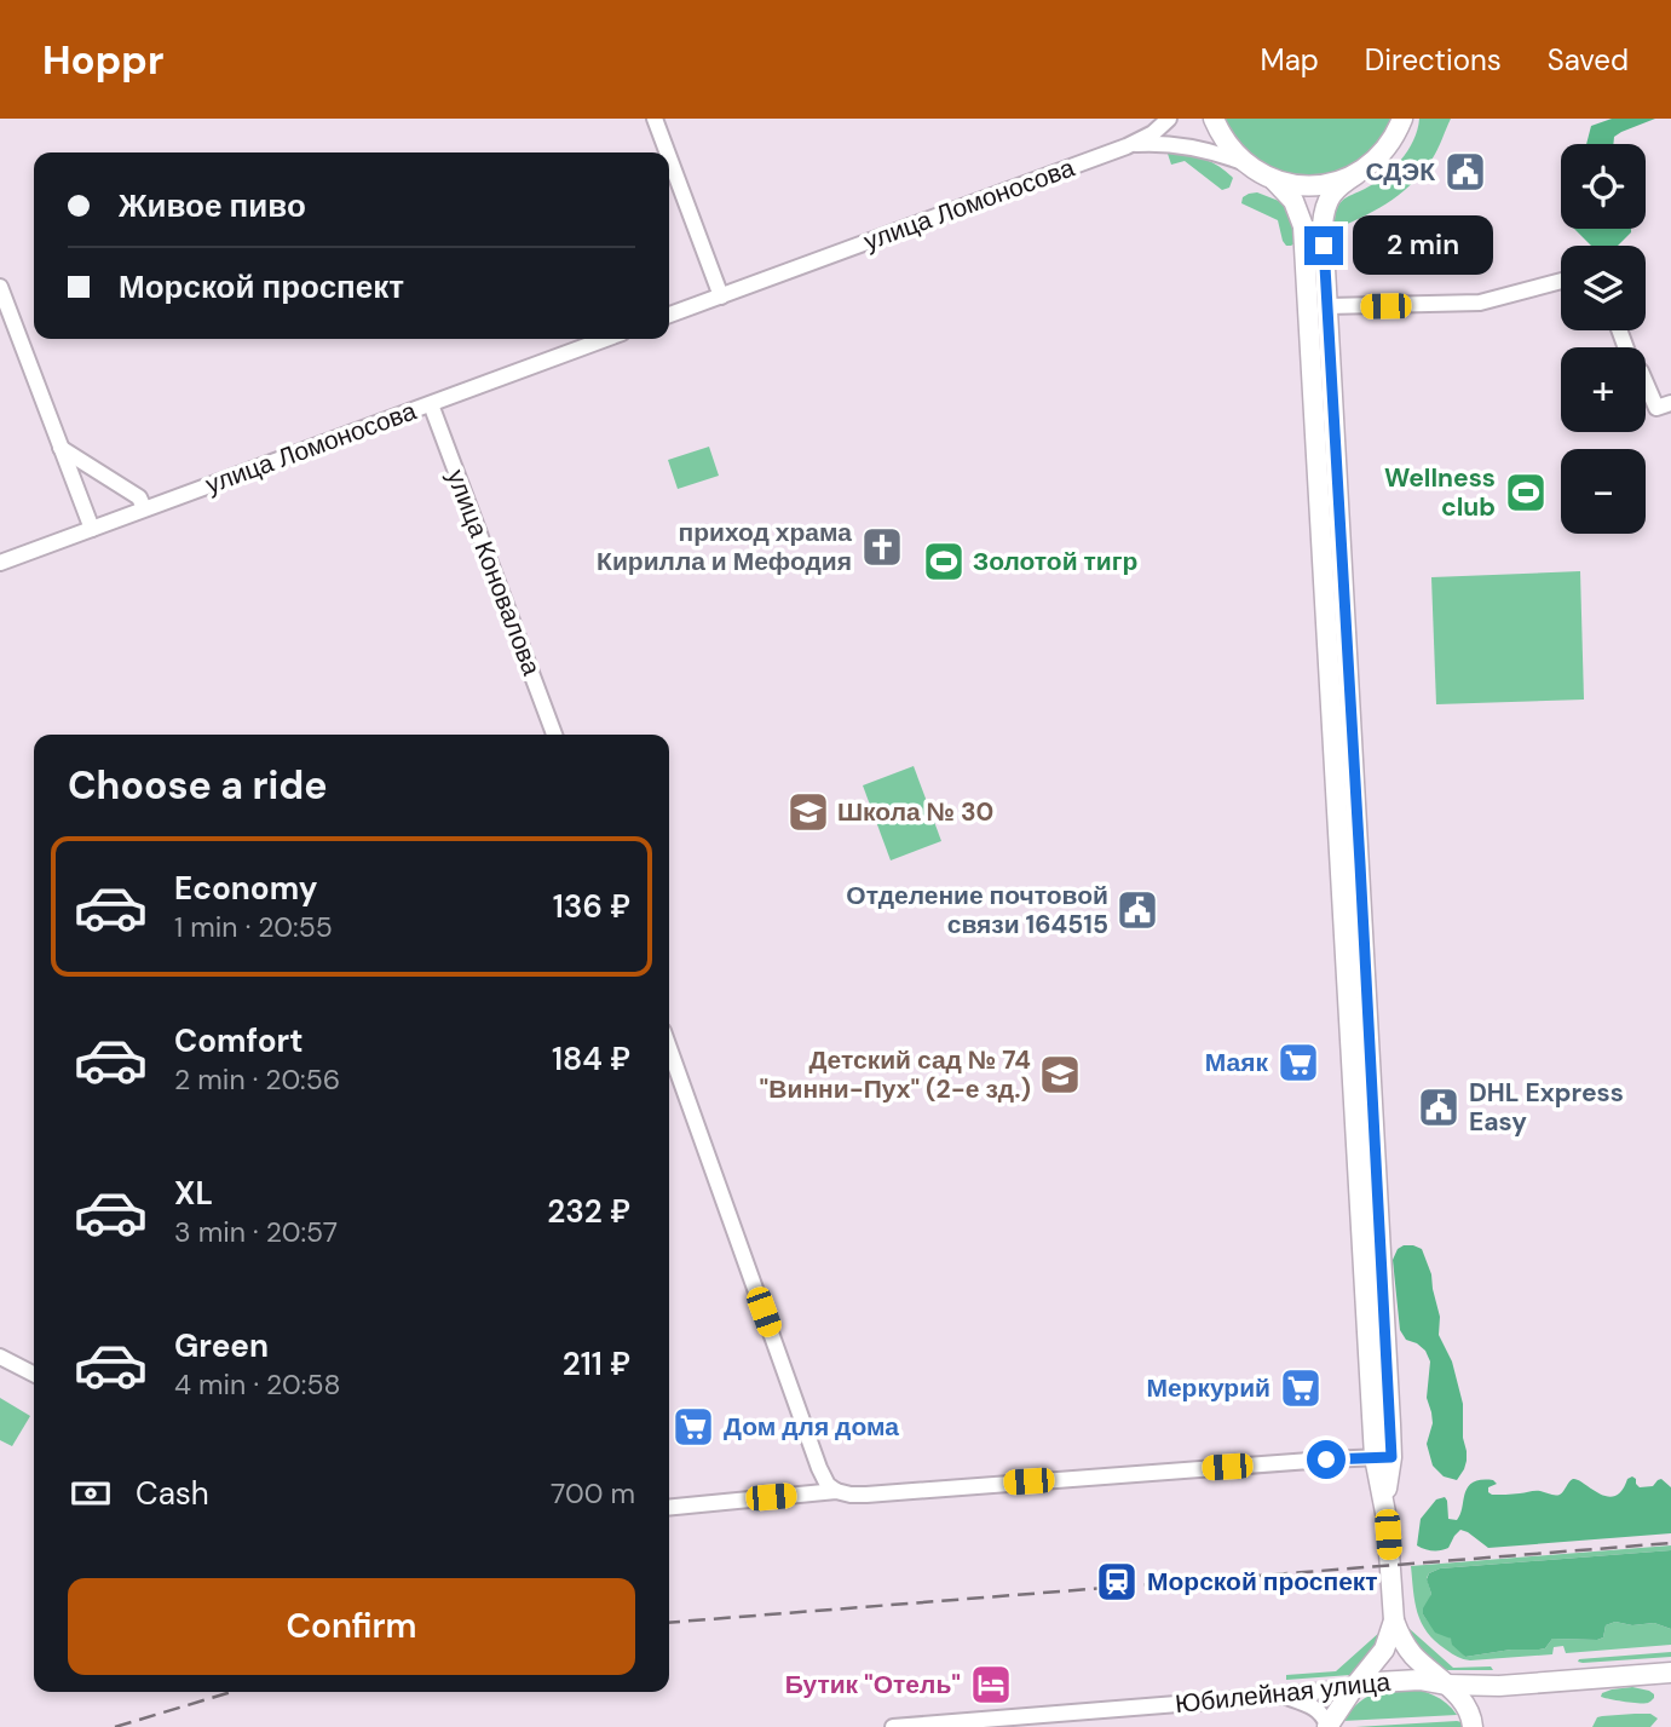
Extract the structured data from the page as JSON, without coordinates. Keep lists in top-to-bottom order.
{
  "streets": {
    "main road": ["Юбилейная улица"],
    "street": ["улица Ломоносова", "улица Коновалова"]
  },
  "crossings": [
    ["улица Ломоносова", "улица Коновалова"]
  ],
  "places": {
    "public building": ["СДЭК", "Отделение почтовой связи 164515", "DHL Express Easy"],
    "sports": ["Wellness club", "Золотой тигр"],
    "church": ["приход храма Кирилла и Мефодия"],
    "school or university": ["Школа № 30", "Детский сад № 74 \"Винни-Пух\" (2-е зд.)"],
    "supermarket": ["Маяк", "Меркурий", "Дом для дома"],
    "station": ["Морской проспект"],
    "hotel": ["Бутик \"Отель\""]
  },
  "page": {
    "header": "Hoppr",
    "nav": ["Map", "Directions", "Saved"],
    "map_buttons": ["+", "−"],
    "banner": ["Живое пиво", "Морской проспект"],
    "bubble": "2 min",
    "heading": "Choose a ride",
    "list": [
      {
        "name": "Economy",
        "note": "1 min · 20:55",
        "value": "136 ₽"
      },
      {
        "name": "Comfort",
        "note": "2 min · 20:56",
        "value": "184 ₽"
      },
      {
        "name": "XL",
        "note": "3 min · 20:57",
        "value": "232 ₽"
      },
      {
        "name": "Green",
        "note": "4 min · 20:58",
        "value": "211 ₽"
      }
    ],
    "pay": ["Cash", "700 m"],
    "buttons": "Confirm"
  }
}
